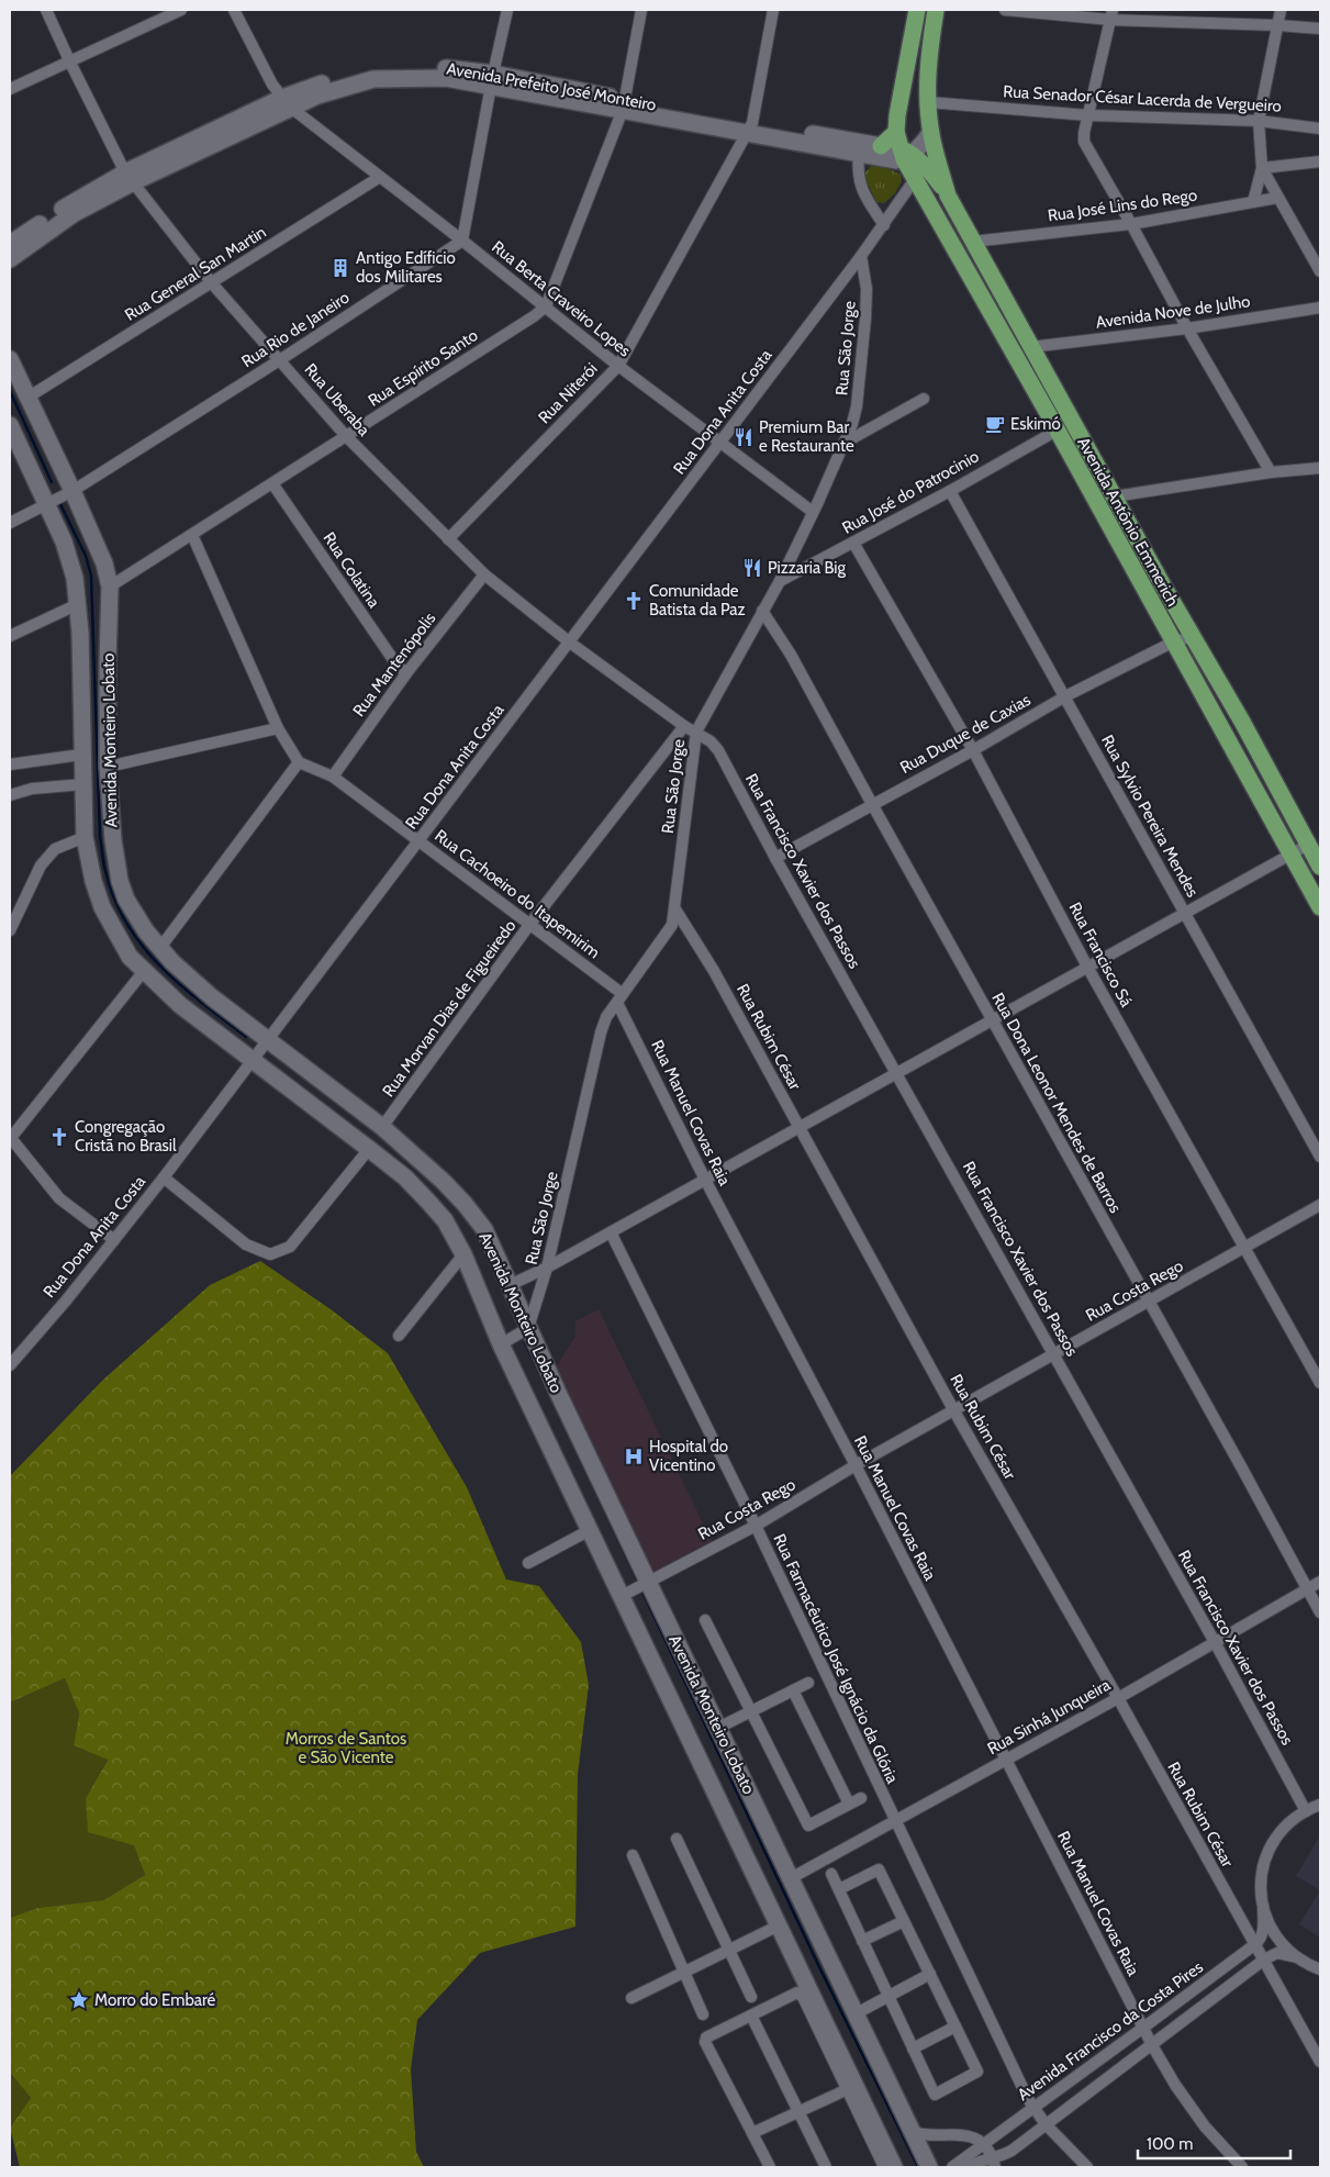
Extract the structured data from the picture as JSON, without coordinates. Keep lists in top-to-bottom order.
{
  "streets": {
    "main road": ["Avenida Antônio Emmerich"],
    "street": [
      "Avenida Prefeito José Monteiro",
      "Rua Senador César Lacerda de Vergueiro",
      "Rua José Lins do Rego",
      "Rua General San Martin",
      "Rua Berta Craveiro Lopes",
      "Avenida Nove de Julho",
      "Rua Rio de Janeiro",
      "Rua São Jorge",
      "Rua Espírito Santo",
      "Rua Niterói",
      "Rua Uberaba",
      "Rua Dona Anita Costa",
      "Rua José do Patrocinio",
      "Rua Colatina",
      "Rua Mantenópolis",
      "Rua Duque de Caxias",
      "Avenida Monteiro Lobato",
      "Rua Sylvio Pereira Mendes",
      "Rua Francisco Xavier dos Passos",
      "Rua Cachoeiro do Itapemirim",
      "Rua Francisco Sá",
      "Rua Morvan Dias de Figueiredo",
      "Rua Rubim César",
      "Rua Dona Leonor Mendes de Barros",
      "Rua Manuel Covas Raia",
      "Rua Costa Rego",
      "Rua Farmacêutico José Ignácio da Glória",
      "Rua Sinhá Junqueira",
      "Avenida Francisco da Costa Pires"
    ]
  },
  "crossings": [
    ["Avenida Prefeito José Monteiro", "Rua Berta Craveiro Lopes"],
    ["Avenida Prefeito José Monteiro", "Rua Niterói"],
    ["Avenida Prefeito José Monteiro", "Rua Uberaba"],
    ["Rua Senador César Lacerda de Vergueiro", "Avenida Antônio Emmerich"],
    ["Rua José Lins do Rego", "Avenida Antônio Emmerich"],
    ["Rua General San Martin", "Rua Berta Craveiro Lopes"],
    ["Rua General San Martin", "Rua Uberaba"],
    ["Rua General San Martin", "Avenida Monteiro Lobato"],
    ["Rua Berta Craveiro Lopes", "Rua Rio de Janeiro"],
    ["Rua Berta Craveiro Lopes", "Rua São Jorge"],
    ["Rua Berta Craveiro Lopes", "Rua Espírito Santo"],
    ["Rua Berta Craveiro Lopes", "Rua Niterói"],
    ["Rua Berta Craveiro Lopes", "Rua Dona Anita Costa"],
    ["Avenida Nove de Julho", "Avenida Antônio Emmerich"],
    ["Rua Rio de Janeiro", "Rua Uberaba"],
    ["Rua Rio de Janeiro", "Avenida Monteiro Lobato"],
    ["Rua São Jorge", "Rua Uberaba"],
    ["Rua São Jorge", "Rua Dona Anita Costa"],
    ["Rua São Jorge", "Rua José do Patrocinio"],
    ["Rua São Jorge", "Avenida Monteiro Lobato"],
    ["Rua São Jorge", "Rua Francisco Xavier dos Passos"],
    ["Rua São Jorge", "Rua Cachoeiro do Itapemirim"],
    ["Rua São Jorge", "Rua Rubim César"],
    ["Rua São Jorge", "Rua Dona Leonor Mendes de Barros"],
    ["Rua São Jorge", "Rua Manuel Covas Raia"],
    ["Rua Espírito Santo", "Rua Uberaba"],
    ["Rua Espírito Santo", "Rua Colatina"],
    ["Rua Espírito Santo", "Avenida Monteiro Lobato"],
    ["Rua Niterói", "Rua Uberaba"],
    ["Rua Uberaba", "Rua Dona Anita Costa"],
    ["Rua Uberaba", "Rua Mantenópolis"],
    ["Rua Uberaba", "Rua Francisco Xavier dos Passos"],
    ["Rua Uberaba", "Rua Morvan Dias de Figueiredo"],
    ["Rua Dona Anita Costa", "Avenida Antônio Emmerich"],
    ["Rua Dona Anita Costa", "Avenida Monteiro Lobato"],
    ["Rua Dona Anita Costa", "Rua Cachoeiro do Itapemirim"],
    ["Rua José do Patrocinio", "Avenida Antônio Emmerich"],
    ["Rua José do Patrocinio", "Rua Sylvio Pereira Mendes"],
    ["Rua José do Patrocinio", "Rua Francisco Sá"],
    ["Avenida Antônio Emmerich", "Rua Duque de Caxias"],
    ["Rua Colatina", "Rua Mantenópolis"],
    ["Rua Mantenópolis", "Rua Cachoeiro do Itapemirim"],
    ["Rua Duque de Caxias", "Rua Sylvio Pereira Mendes"],
    ["Rua Duque de Caxias", "Rua Francisco Xavier dos Passos"],
    ["Rua Duque de Caxias", "Rua Francisco Sá"],
    ["Rua Duque de Caxias", "Rua Dona Leonor Mendes de Barros"],
    ["Avenida Monteiro Lobato", "Rua Morvan Dias de Figueiredo"],
    ["Avenida Monteiro Lobato", "Rua Costa Rego"],
    ["Avenida Monteiro Lobato", "Rua Sinhá Junqueira"],
    ["Rua Francisco Xavier dos Passos", "Rua Costa Rego"],
    ["Rua Francisco Xavier dos Passos", "Rua Sinhá Junqueira"],
    ["Rua Cachoeiro do Itapemirim", "Rua Morvan Dias de Figueiredo"],
    ["Rua Cachoeiro do Itapemirim", "Rua Manuel Covas Raia"],
    ["Rua Francisco Sá", "Rua Costa Rego"],
    ["Rua Rubim César", "Rua Costa Rego"],
    ["Rua Rubim César", "Rua Sinhá Junqueira"],
    ["Rua Rubim César", "Avenida Francisco da Costa Pires"],
    ["Rua Dona Leonor Mendes de Barros", "Rua Costa Rego"],
    ["Rua Dona Leonor Mendes de Barros", "Rua Sinhá Junqueira"],
    ["Rua Manuel Covas Raia", "Rua Costa Rego"],
    ["Rua Manuel Covas Raia", "Rua Sinhá Junqueira"],
    ["Rua Manuel Covas Raia", "Avenida Francisco da Costa Pires"],
    ["Rua Costa Rego", "Rua Farmacêutico José Ignácio da Glória"],
    ["Rua Farmacêutico José Ignácio da Glória", "Rua Sinhá Junqueira"],
    ["Rua Farmacêutico José Ignácio da Glória", "Avenida Francisco da Costa Pires"]
  ],
  "parks": ["Morros de Santos e São Vicente"],
  "places": {
    "building": ["Antigo Edíficio dos Militares"],
    "cafe": ["Eskimó"],
    "restaurant": ["Premium Bar e Restaurante", "Pizzaria Big"],
    "church": ["Comunidade Batista da Paz", "Congregação Cristã no Brasil"],
    "hospital": ["Hospital do Vicentino"],
    "place": ["Morro do Embaré"]
  },
  "scale_bar": "100 m"
}
